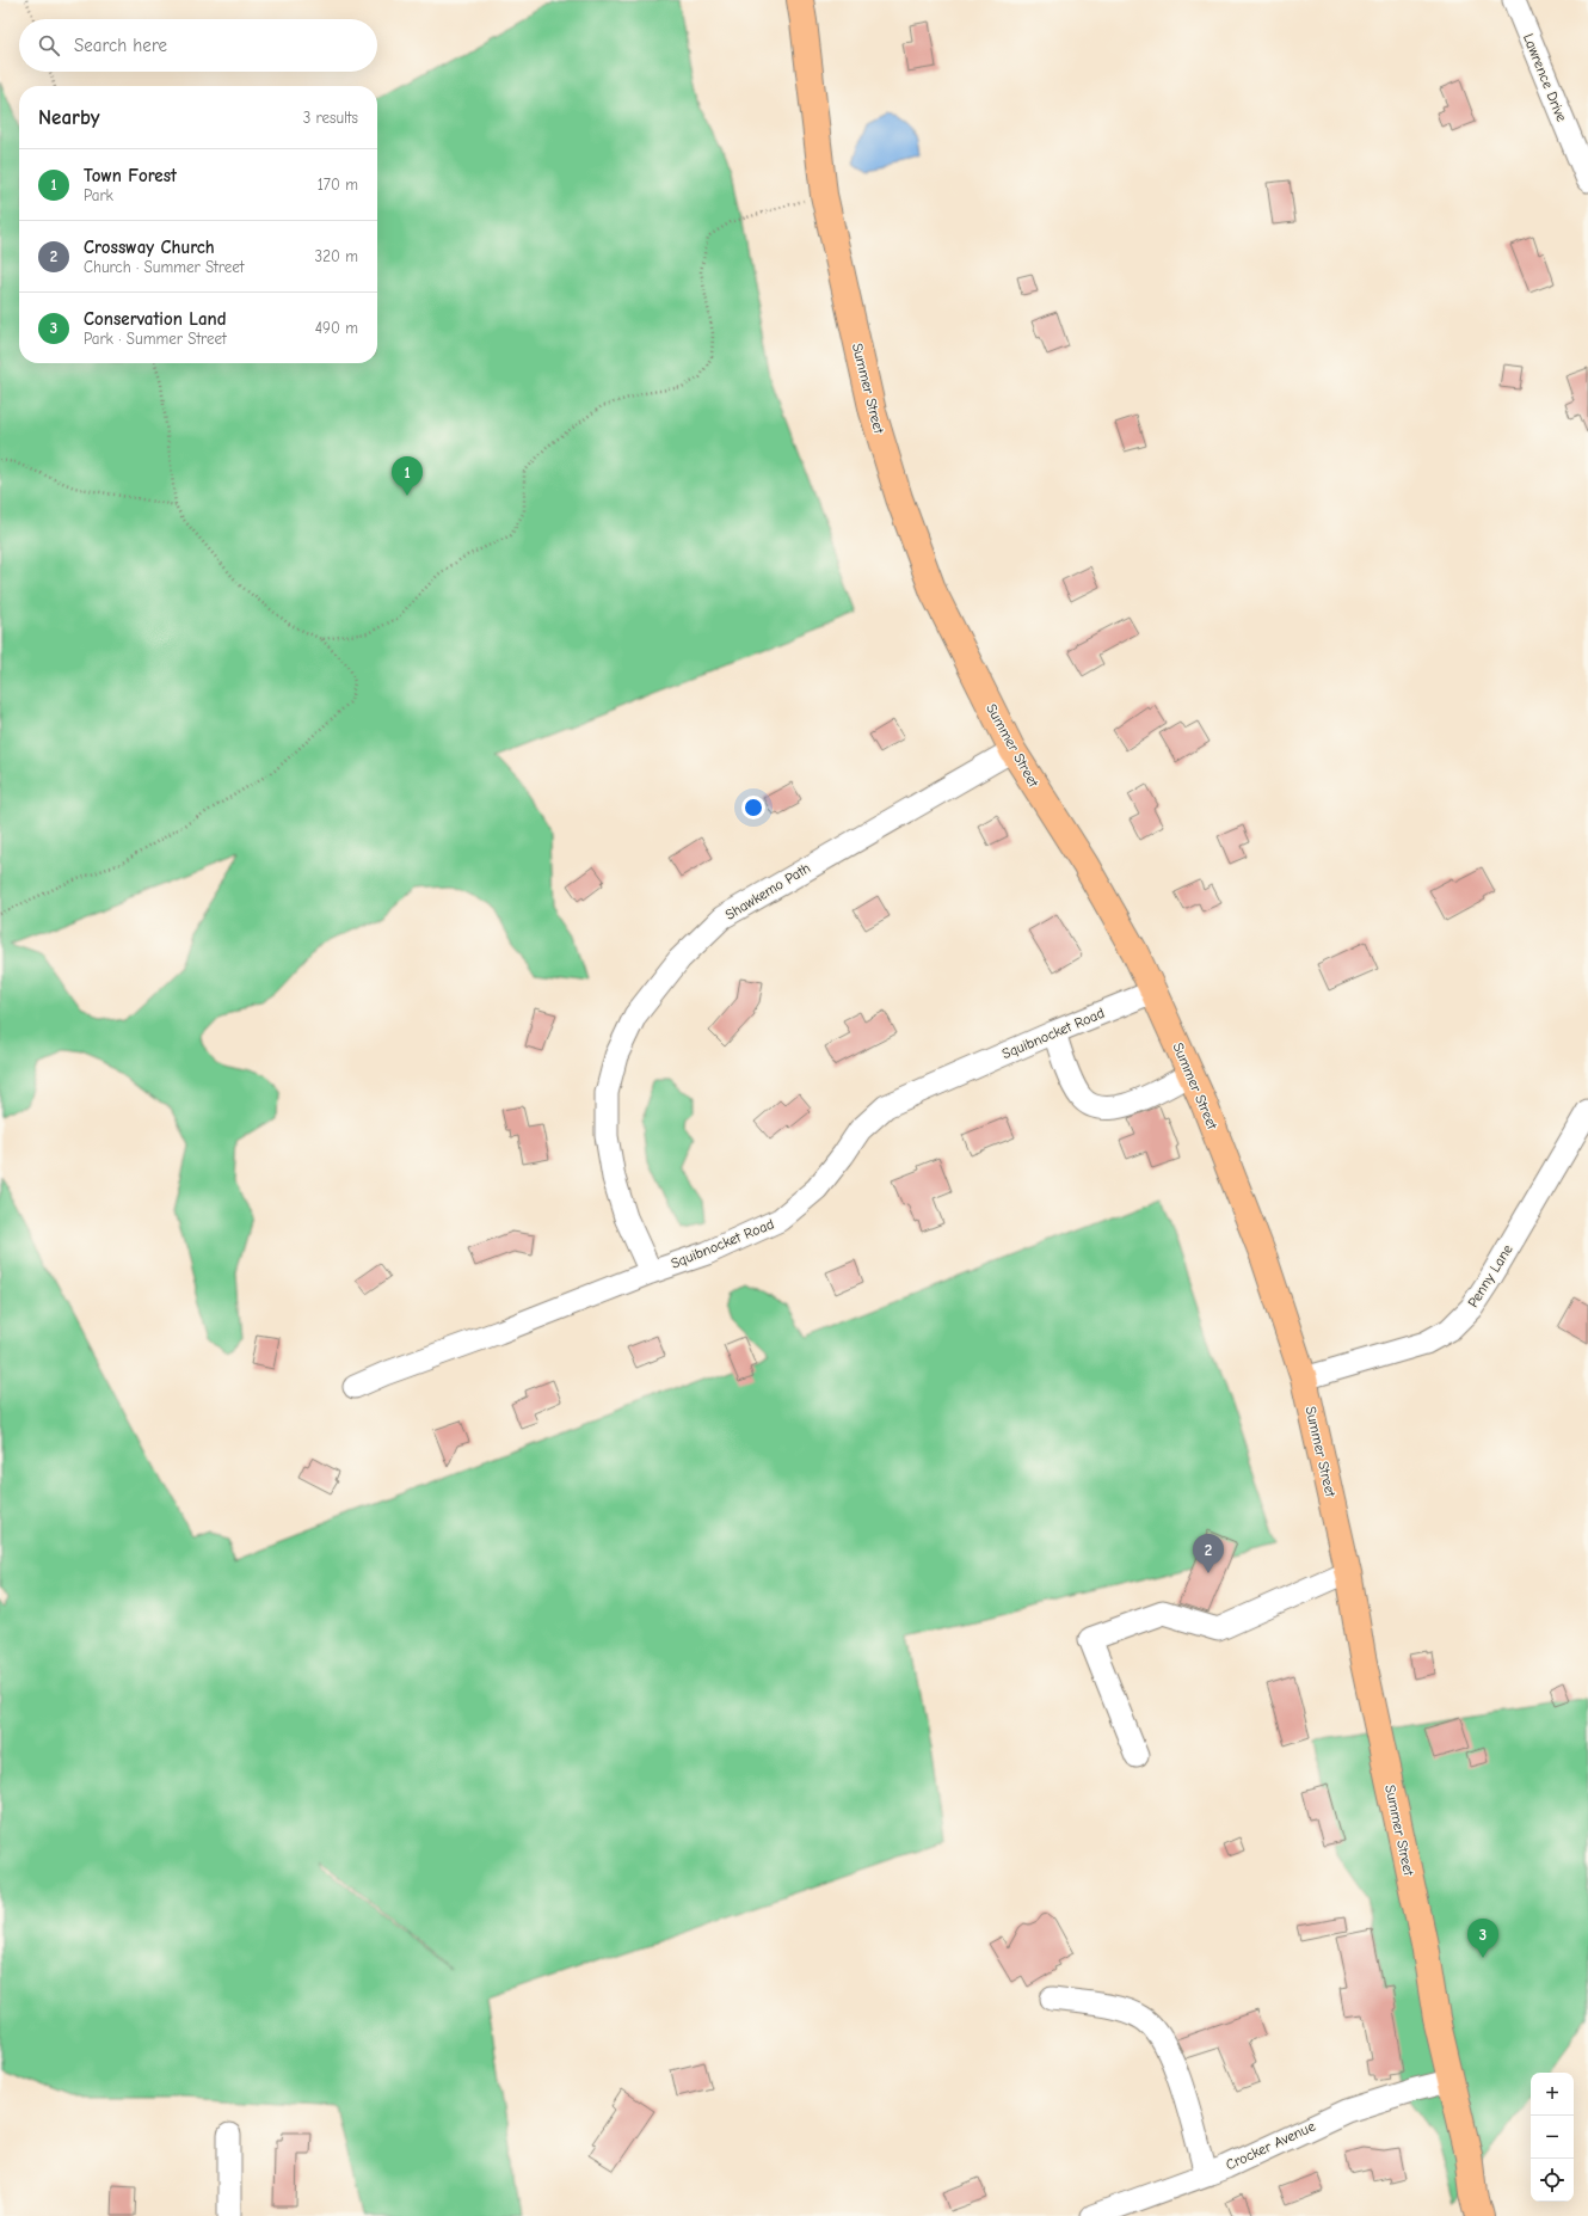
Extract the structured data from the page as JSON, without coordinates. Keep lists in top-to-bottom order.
{
  "streets": {
    "main road": ["Summer Street"],
    "street": [
      "Lawrence Drive",
      "Shawkemo Path",
      "Squibnocket Road",
      "Penny Lane",
      "Crocker Avenue"
    ]
  },
  "crossings": [
    ["Summer Street", "Shawkemo Path"],
    ["Summer Street", "Squibnocket Road"],
    ["Summer Street", "Penny Lane"],
    ["Summer Street", "Crocker Avenue"],
    ["Shawkemo Path", "Squibnocket Road"]
  ],
  "page": {
    "search": "Search here",
    "heading": ["Nearby", "3 results"],
    "list": [
      {
        "mark": "1",
        "name": "Town Forest",
        "note": "Park",
        "value": "170 m"
      },
      {
        "mark": "2",
        "name": "Crossway Church",
        "note": "Church · Summer Street",
        "value": "320 m"
      },
      {
        "mark": "3",
        "name": "Conservation Land",
        "note": "Park · Summer Street",
        "value": "490 m"
      }
    ],
    "pins": ["1", "2", "3"],
    "map_buttons": ["+", "−"]
  }
}
